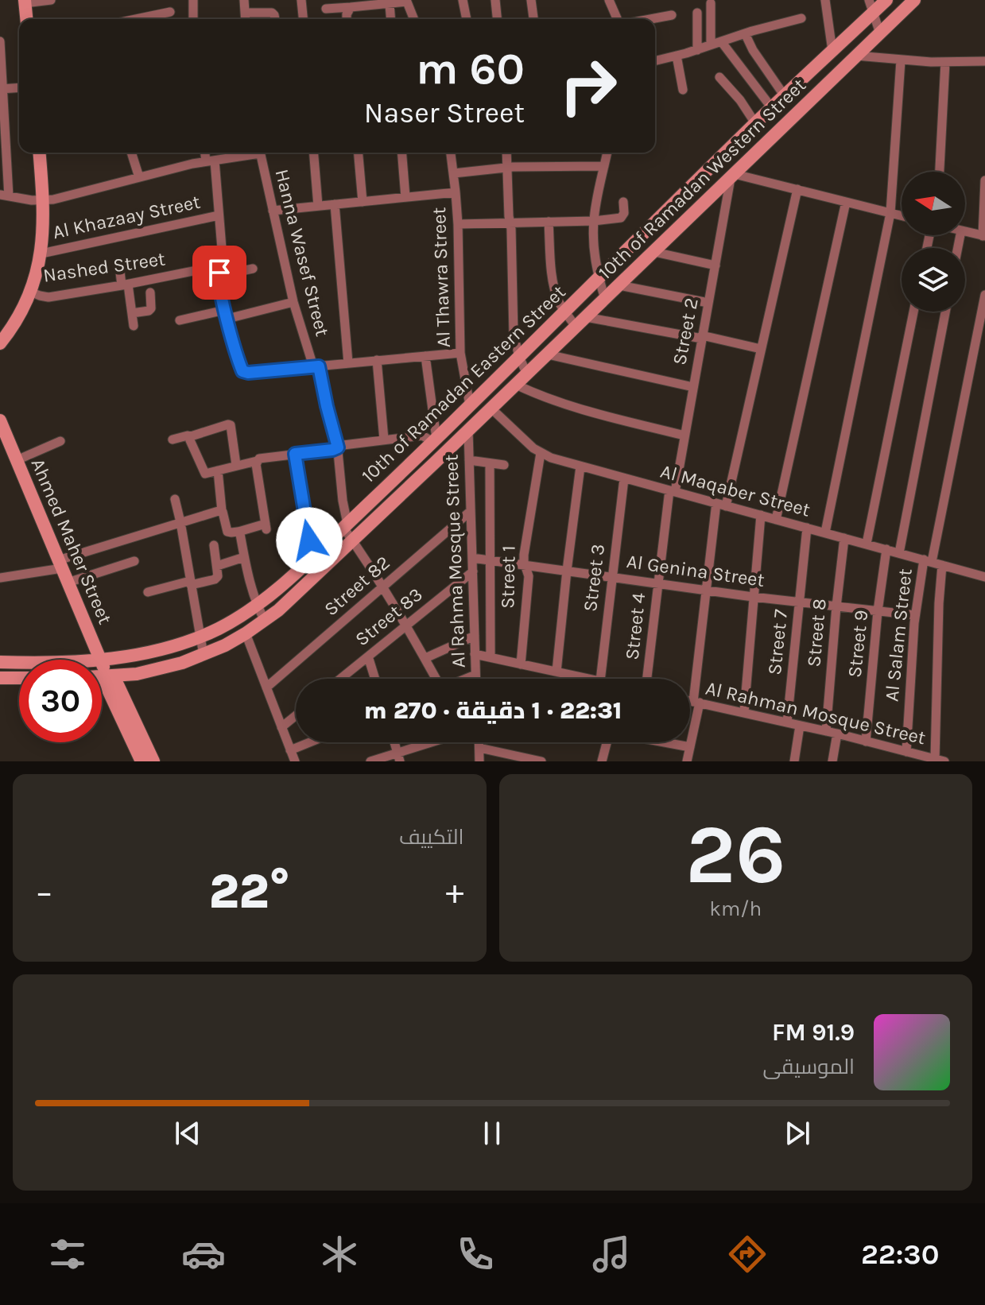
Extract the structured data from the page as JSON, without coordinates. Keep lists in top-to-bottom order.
{
  "streets": {
    "street": [
      "10th of Ramadan Western Street",
      "Al Khazaay Street",
      "Hanna Wasef Street",
      "Nashed Street",
      "Al Thawra Street",
      "Street 2",
      "10th of Ramadan Eastern Street",
      "Al Maqaber Street",
      "Ahmed Maher Street",
      "Al Rahma Mosque Street",
      "Al Genina Street",
      "Street 1",
      "Street 3",
      "Street 82",
      "Street 83",
      "Street 4",
      "Street 8",
      "Al Salam Street",
      "Street 7",
      "Street 9",
      "Al Rahman Mosque Street"
    ]
  },
  "crossings": [
    ["10th of Ramadan Western Street", "Street 2"],
    ["10th of Ramadan Western Street", "Al Maqaber Street"],
    ["10th of Ramadan Western Street", "Ahmed Maher Street"],
    ["10th of Ramadan Western Street", "Al Rahma Mosque Street"],
    ["Hanna Wasef Street", "10th of Ramadan Eastern Street"],
    ["Al Thawra Street", "10th of Ramadan Eastern Street"],
    ["Street 2", "Al Maqaber Street"],
    ["Street 2", "Street 4"],
    ["10th of Ramadan Eastern Street", "Ahmed Maher Street"],
    ["Al Maqaber Street", "Street 1"],
    ["Al Maqaber Street", "Street 3"],
    ["Al Maqaber Street", "Street 4"],
    ["Al Maqaber Street", "Street 8"],
    ["Al Maqaber Street", "Al Salam Street"],
    ["Al Maqaber Street", "Street 7"],
    ["Al Maqaber Street", "Street 9"],
    ["Al Rahma Mosque Street", "Al Genina Street"],
    ["Al Rahma Mosque Street", "Street 82"],
    ["Al Rahma Mosque Street", "Street 83"],
    ["Al Genina Street", "Street 1"],
    ["Al Genina Street", "Street 3"],
    ["Al Genina Street", "Street 4"],
    ["Al Genina Street", "Street 8"],
    ["Al Genina Street", "Al Salam Street"],
    ["Al Genina Street", "Street 7"],
    ["Al Genina Street", "Street 9"],
    ["Street 8", "Al Rahman Mosque Street"],
    ["Al Salam Street", "Al Rahman Mosque Street"],
    ["Street 7", "Al Rahman Mosque Street"],
    ["Street 9", "Al Rahman Mosque Street"]
  ],
  "north": "left",
  "page": {
    "turn": ["60 m", "Naser Street"],
    "limit": "30",
    "trip": "22:31 · 1 دقيقة · 270 m",
    "tile": [
      ["26", "km/h"],
      "التكييف"
    ],
    "heat": ["−", "22°", "+"],
    "song": ["91.9 FM", "الموسيقى"],
    "tabs": "22:30"
  }
}
